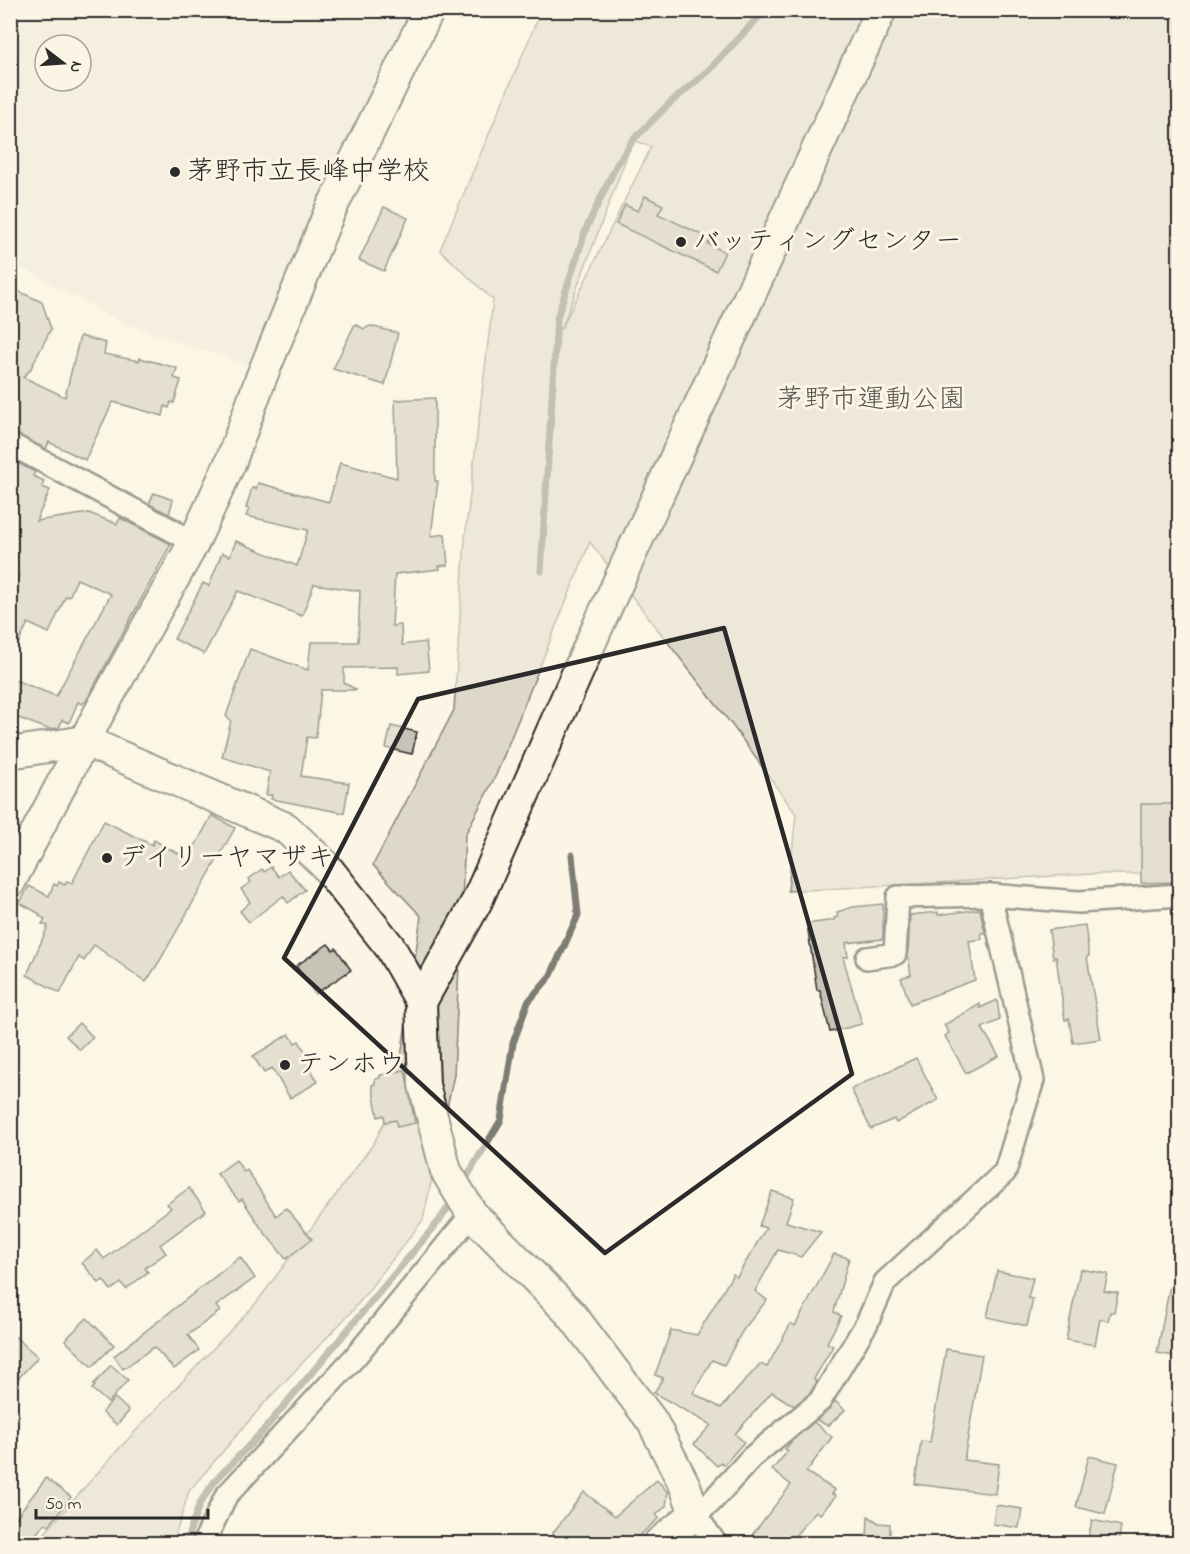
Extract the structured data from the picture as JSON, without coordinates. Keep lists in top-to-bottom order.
{
  "parks": ["茅野市運動公園"],
  "places": [
    "茅野市立長峰中学校",
    "バッティングセンター",
    "デイリーヤマザキ",
    "テンホウ"
  ],
  "scale_bar": "50 m",
  "north": "right"
}
